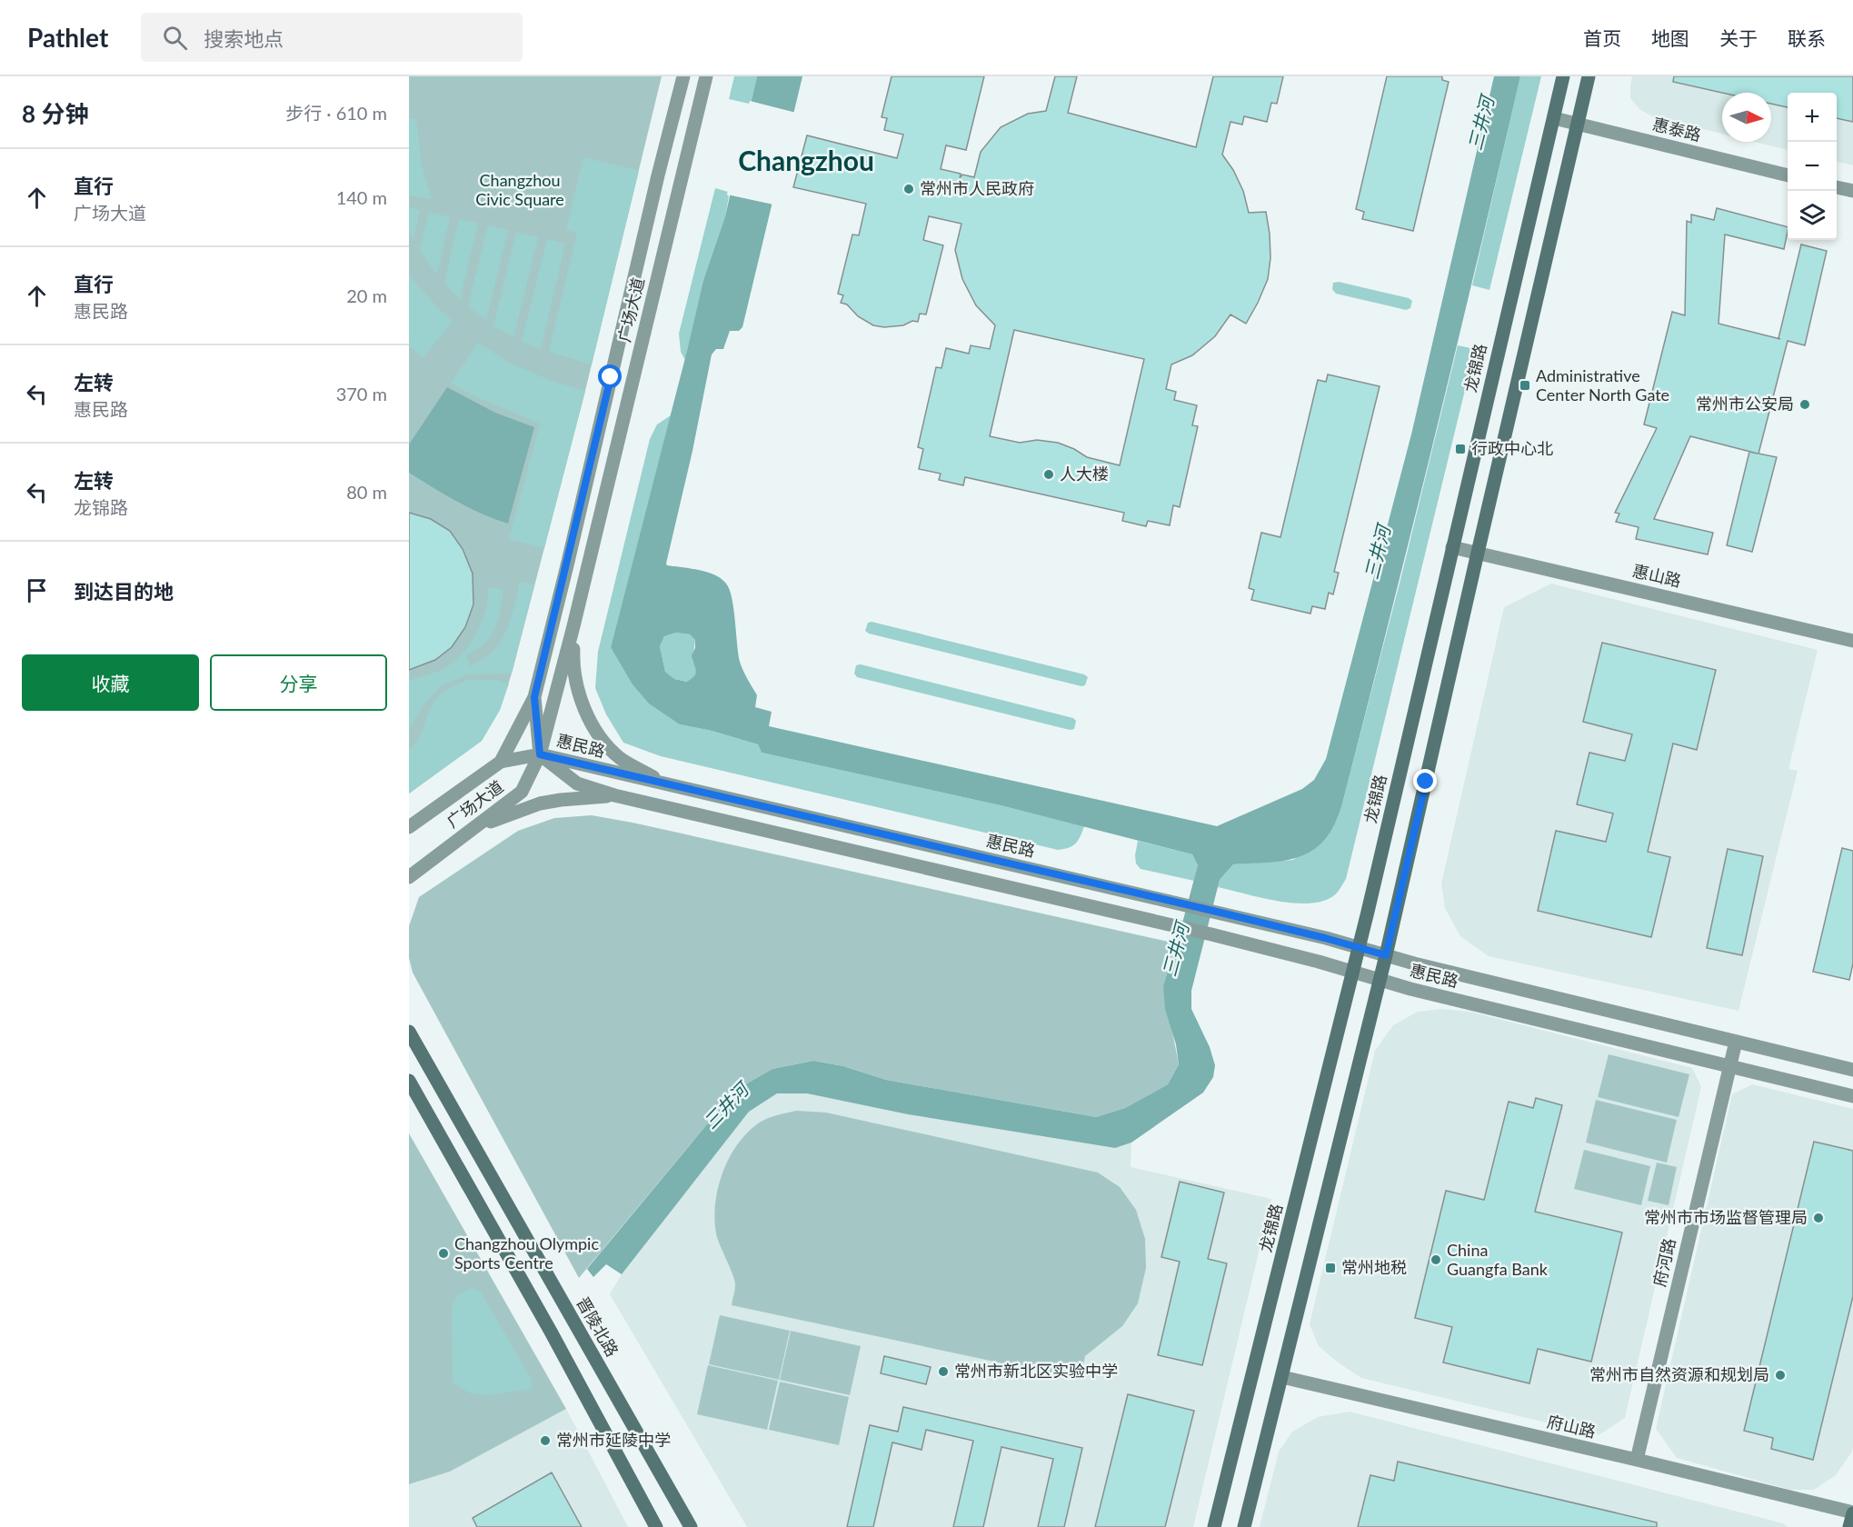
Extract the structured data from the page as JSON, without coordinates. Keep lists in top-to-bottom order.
{
  "streets": {
    "main road": ["龙锦路", "晋陵北路"],
    "street": [
      "惠泰路",
      "广场大道",
      "惠山路",
      "惠民路",
      "府河路",
      "府山路"
    ]
  },
  "crossings": [
    ["惠泰路", "龙锦路"],
    ["广场大道", "惠民路"],
    ["龙锦路", "惠山路"],
    ["龙锦路", "惠民路"],
    ["惠民路", "府河路"],
    ["府河路", "府山路"]
  ],
  "districts": ["Changzhou"],
  "water": ["三井河"],
  "parks": ["Changzhou Civic Square"],
  "places": {
    "other": [
      "常州市人民政府",
      "常州市公安局",
      "人大楼",
      "常州市市场监督管理局",
      "Changzhou Olympic Sports Centre",
      "China Guangfa Bank",
      "常州市新北区实验中学",
      "常州市自然资源和规划局",
      "常州市延陵中学"
    ],
    "transit": ["Administrative Center North Gate", "行政中心北", "常州地税"]
  },
  "north": "right",
  "page": {
    "header": "Pathlet",
    "search": "搜索地点",
    "nav": [
      "首页",
      "地图",
      "关于",
      "联系"
    ],
    "heading": ["8 分钟", "步行 · 610 m"],
    "map_buttons": ["+", "−"],
    "list": [
      ["直行", "广场大道", "140 m"],
      ["直行", "惠民路", "20 m"],
      ["左转", "惠民路", "370 m"],
      ["左转", "龙锦路", "80 m"],
      "到达目的地"
    ],
    "buttons": ["收藏", "分享"]
  }
}
